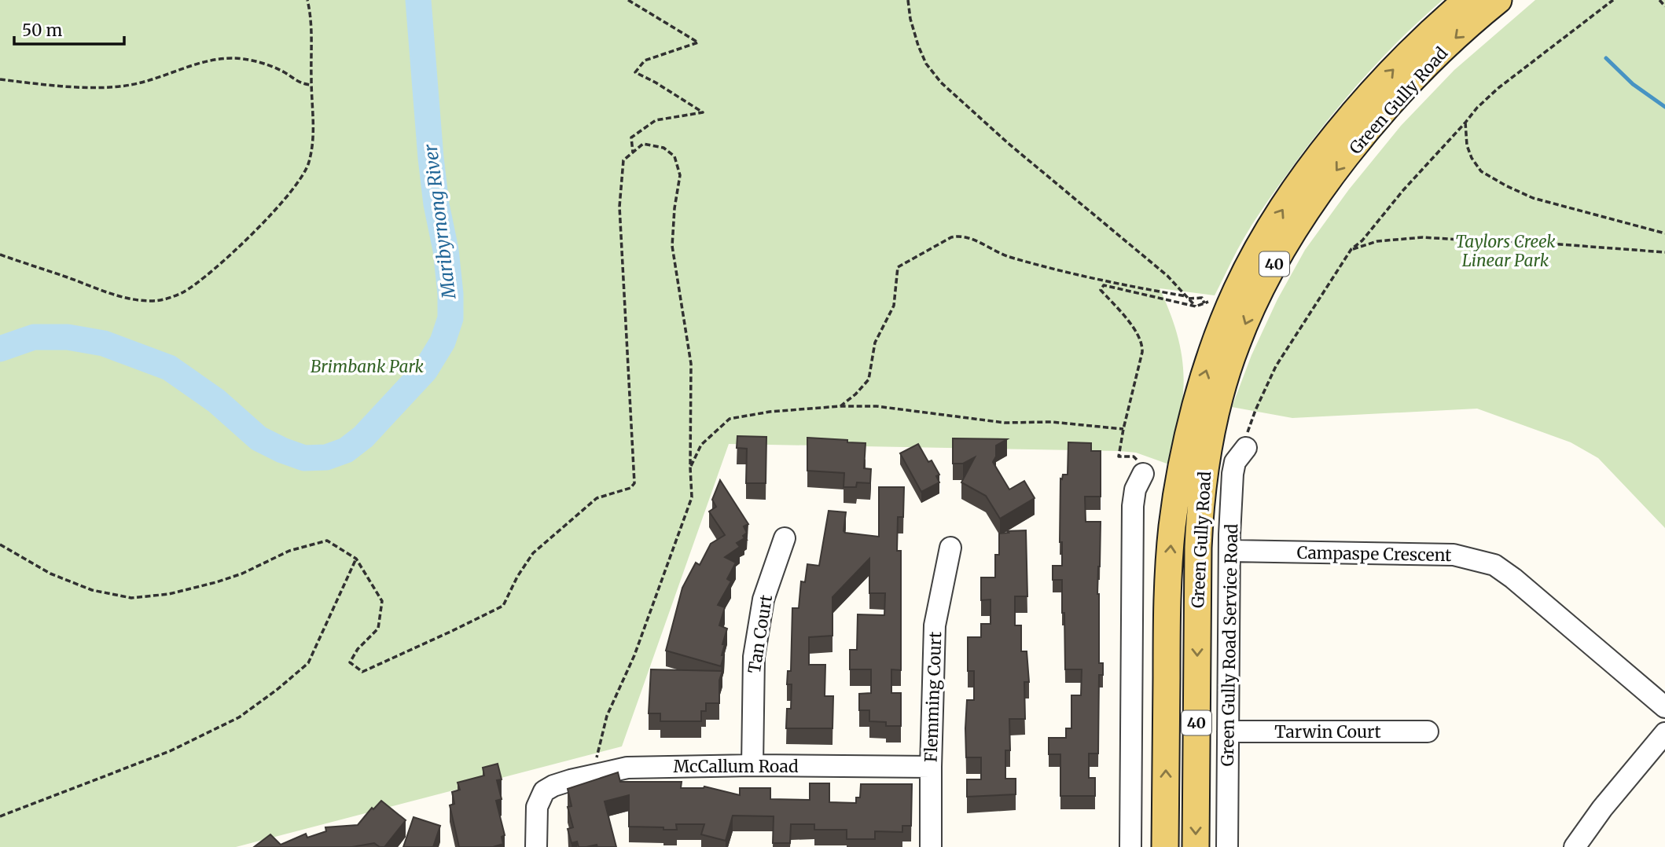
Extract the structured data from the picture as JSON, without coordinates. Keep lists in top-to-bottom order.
{
  "streets": {
    "main road": ["Green Gully Road", "40"],
    "street": [
      "Campaspe Crescent",
      "Tan Court",
      "Green Gully Road Service Road",
      "Flemming Court",
      "Tarwin Court",
      "McCallum Road"
    ]
  },
  "crossings": [
    ["Campaspe Crescent", "Green Gully Road Service Road"],
    ["Tan Court", "McCallum Road"],
    ["Green Gully Road Service Road", "Tarwin Court"],
    ["Flemming Court", "McCallum Road"]
  ],
  "water": ["Maribyrnong River"],
  "parks": ["Taylors Creek Linear Park", "Brimbank Park"],
  "scale_bar": "50 m"
}
